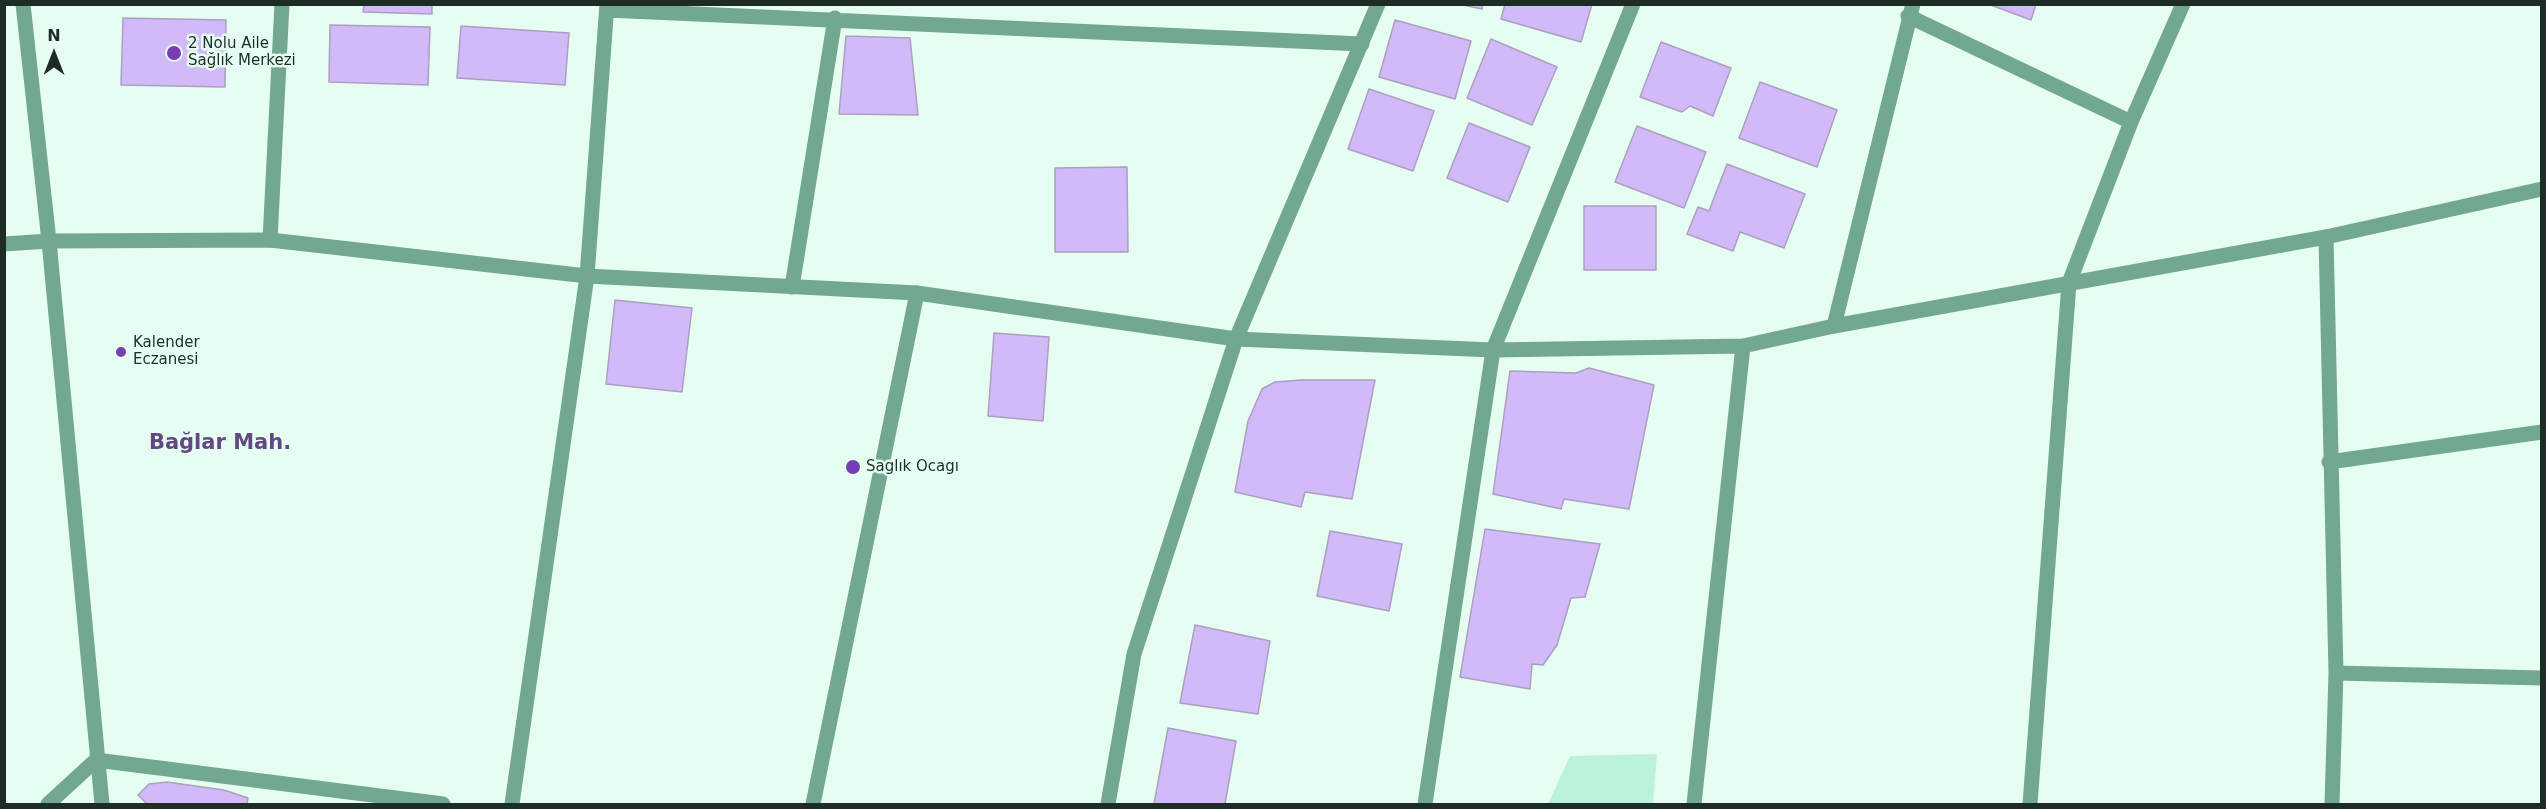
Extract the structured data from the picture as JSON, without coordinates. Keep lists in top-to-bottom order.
{
  "districts": ["Bağlar Mah."],
  "places": ["2 Nolu Aile Sağlık Merkezi", "Kalender Eczanesi", "Saglık Ocagı"],
  "north": "top"
}
